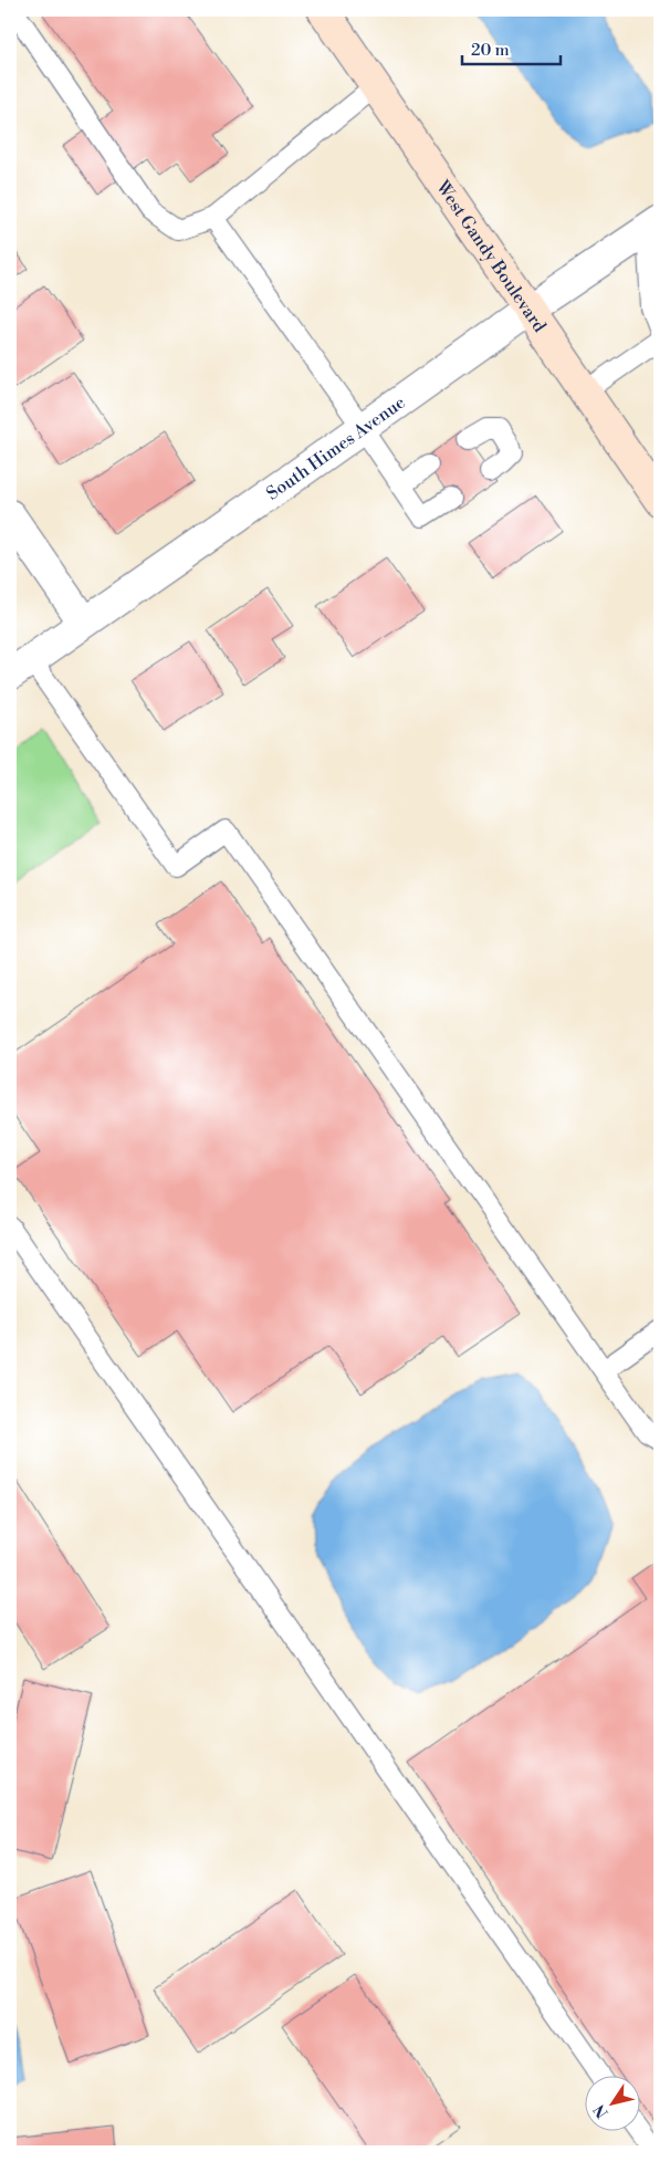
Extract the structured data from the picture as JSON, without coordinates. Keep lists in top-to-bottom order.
{
  "streets": {
    "main road": ["West Gandy Boulevard"],
    "street": ["South Himes Avenue"]
  },
  "crossings": [
    ["West Gandy Boulevard", "South Himes Avenue"]
  ],
  "scale_bar": "20 m",
  "north": "bottom left"
}
